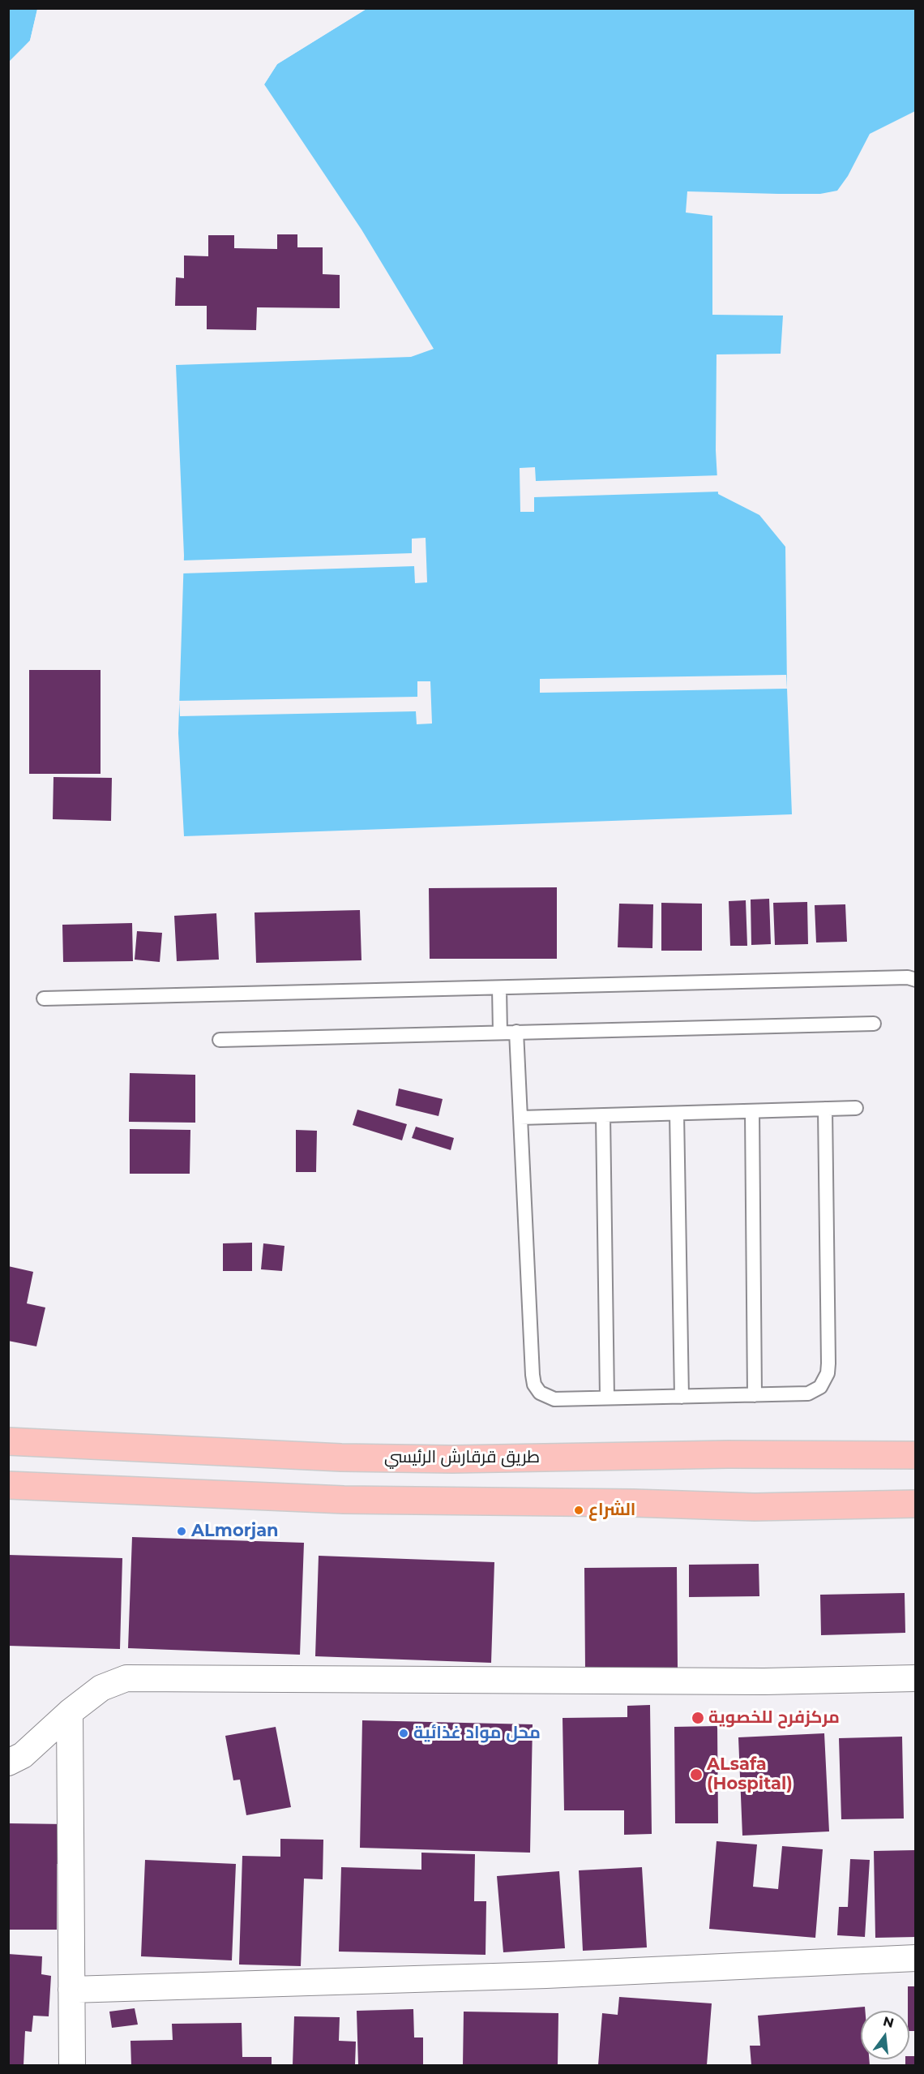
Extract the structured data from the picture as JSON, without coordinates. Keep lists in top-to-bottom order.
{
  "streets": {
    "main road": ["طريق قرقارش الرئيسي"]
  },
  "places": [
    "الشراع",
    "ALmorjan",
    "مركزفرح للخصوية",
    "محل مواد غذائية",
    "ALsafa (Hospital)"
  ],
  "north": "top"
}
